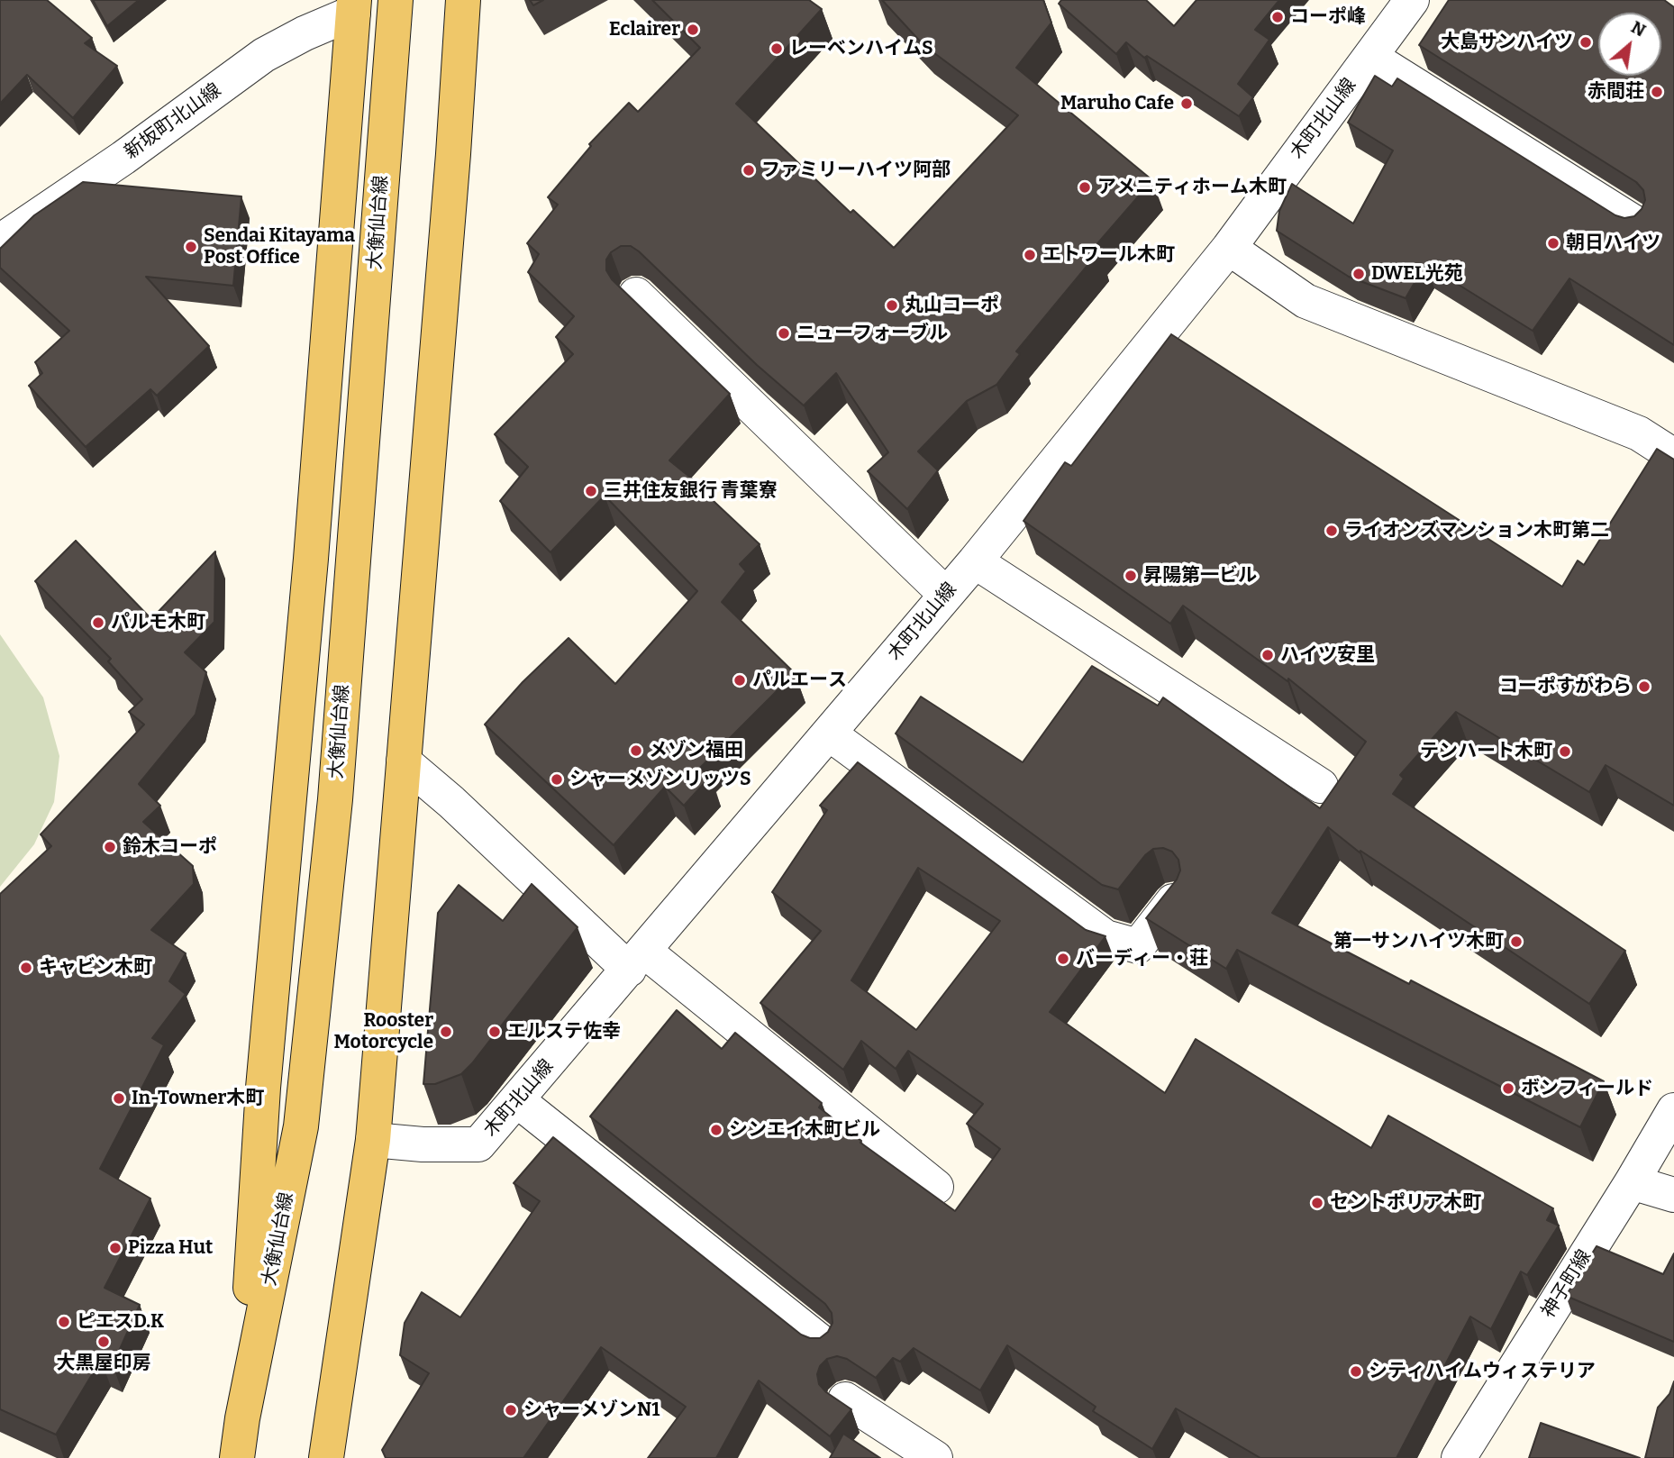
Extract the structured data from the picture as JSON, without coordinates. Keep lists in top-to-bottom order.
{
  "streets": {
    "main road": ["大衡仙台線"],
    "street": ["木町北山線", "新坂町北山線", "神子町線"]
  },
  "places": [
    "コーポ峰",
    "Eclairer",
    "大島サンハイツ",
    "レーベンハイムS",
    "赤間荘",
    "Maruho Cafe",
    "ファミリーハイツ阿部",
    "アメニティホーム木町",
    "朝日ハイツ",
    "Sendai Kitayama Post Office",
    "エトワール木町",
    "DWEL光苑",
    "丸山コーポ",
    "ニューフォーブル",
    "三井住友銀行 青葉寮",
    "ライオンズマンション木町第二",
    "昇陽第一ビル",
    "パルモ木町",
    "ハイツ安里",
    "パルエース",
    "コーポすがわら",
    "メゾン福田",
    "テンハート木町",
    "シャーメゾンリッツS",
    "鈴木コーポ",
    "第一サンハイツ木町",
    "バーディー・荘",
    "キャビン木町",
    "Rooster Motorcycle",
    "エルステ佐幸",
    "ボンフィールド",
    "In-Towner木町",
    "シンエイ木町ビル",
    "セントポリア木町",
    "Pizza Hut",
    "ピエスD.K",
    "大黒屋印房",
    "シティハイムウィステリア",
    "シャーメゾンN1"
  ],
  "north": "top right"
}
